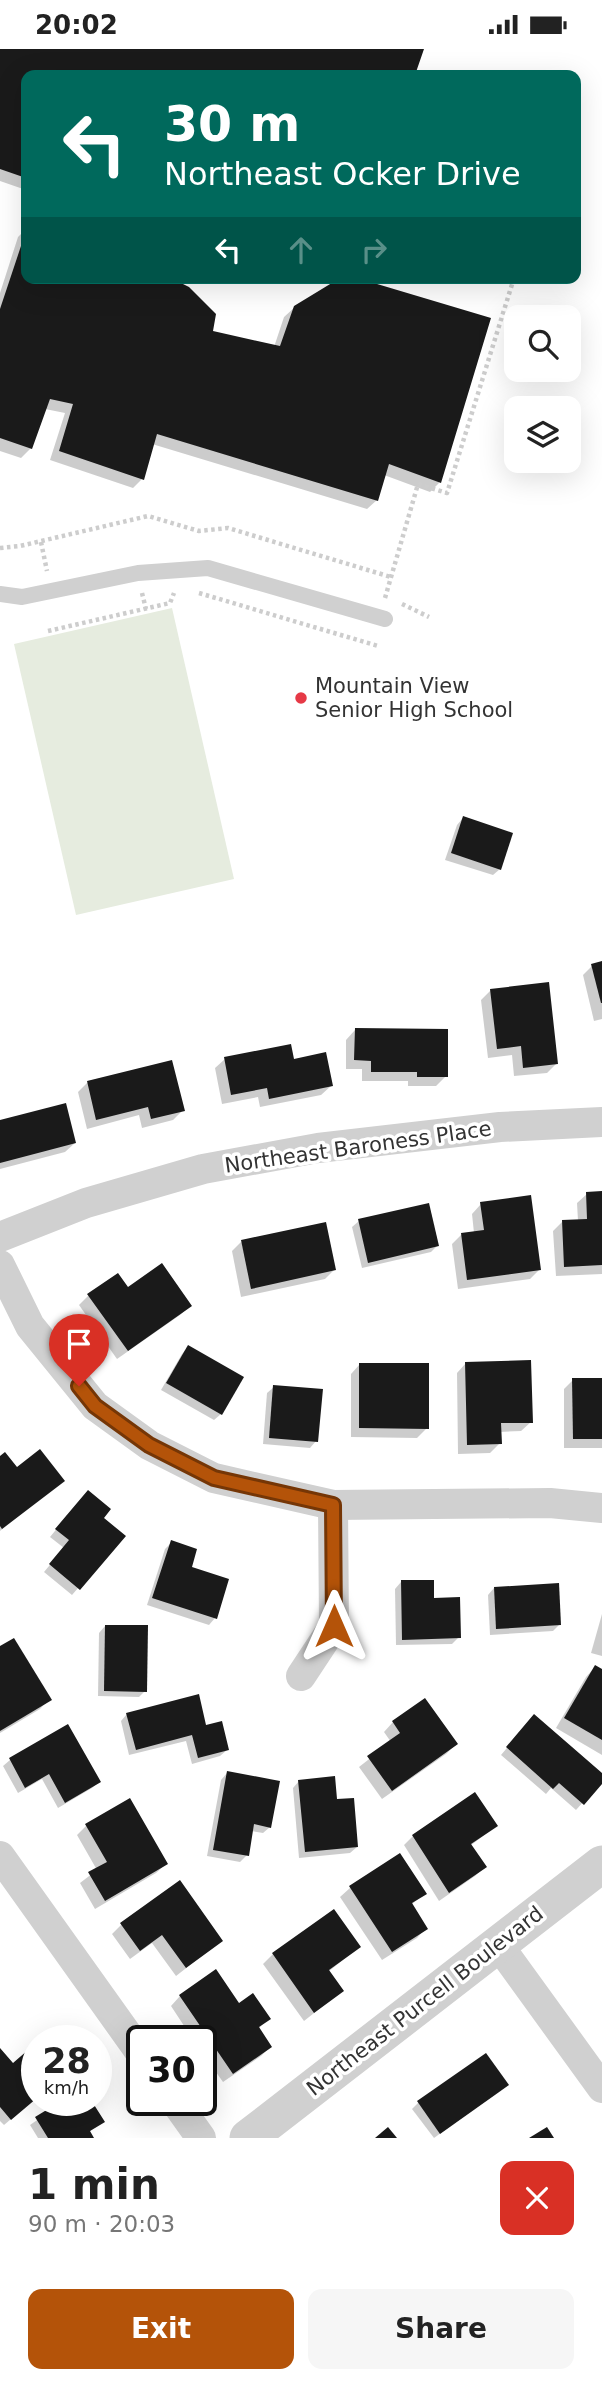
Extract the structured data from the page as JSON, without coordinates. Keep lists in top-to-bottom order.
{
  "streets": {
    "street": ["Northeast Baroness Place", "Northeast Purcell Boulevard"]
  },
  "places": ["Mountain View Senior High School"],
  "page": {
    "status": "20:02",
    "turn": ["30 m", "Northeast Ocker Drive"],
    "speed": "28 km/h",
    "limit": "30",
    "heading": ["1 min", "90 m · 20:03"],
    "buttons": ["Exit", "Share"]
  }
}
